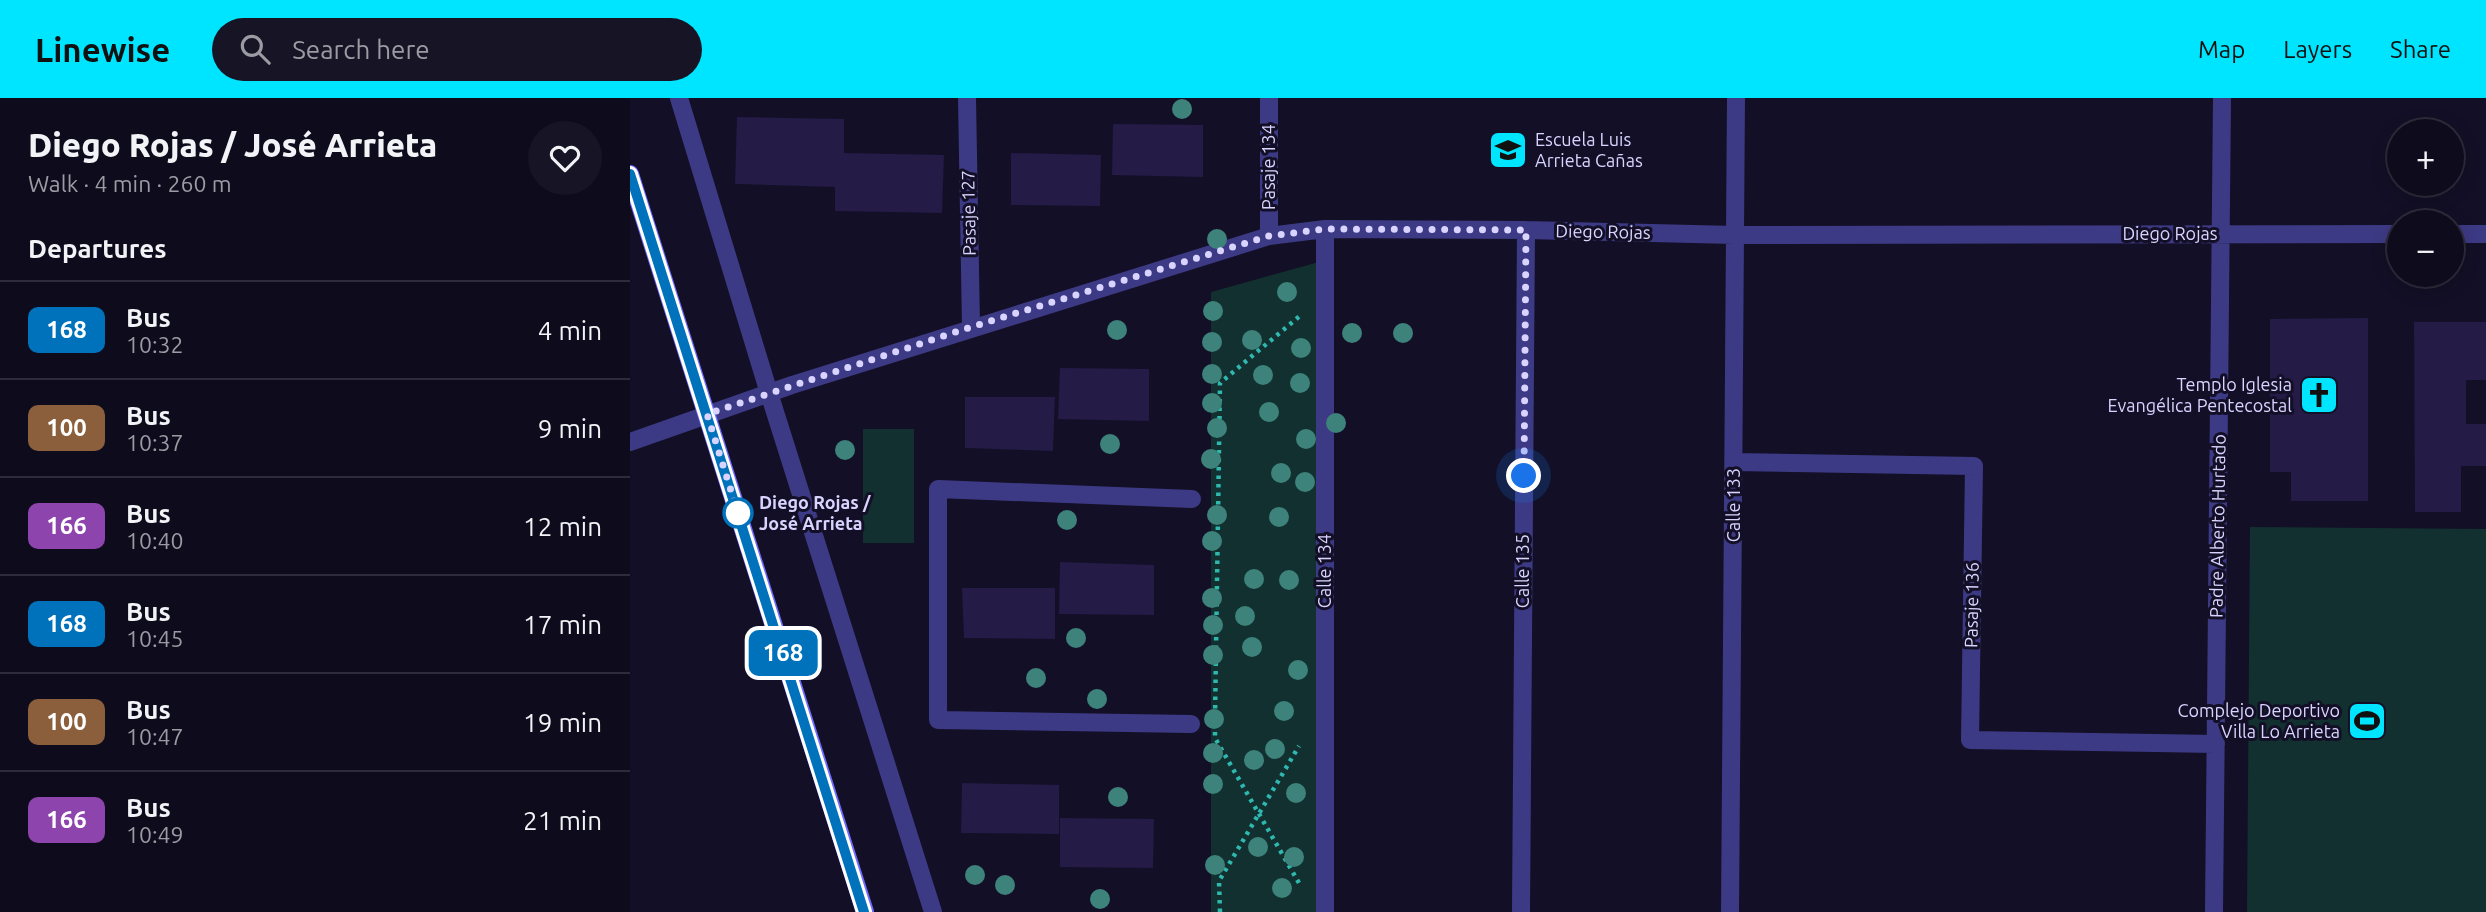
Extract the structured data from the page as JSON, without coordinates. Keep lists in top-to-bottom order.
{
  "streets": {
    "street": [
      "Pasaje 134",
      "Pasaje 127",
      "Diego Rojas",
      "Calle 133",
      "Padre Alberto Hurtado",
      "Calle 134",
      "Calle 135",
      "Pasaje 136"
    ]
  },
  "crossings": [
    ["Pasaje 134", "Diego Rojas"],
    ["Pasaje 127", "Diego Rojas"],
    ["Diego Rojas", "Calle 133"],
    ["Diego Rojas", "Padre Alberto Hurtado"],
    ["Diego Rojas", "Calle 134"],
    ["Diego Rojas", "Calle 135"],
    ["Calle 133", "Pasaje 136"],
    ["Padre Alberto Hurtado", "Pasaje 136"]
  ],
  "places": {
    "school or university": ["Escuela Luis Arrieta Cañas"],
    "church": ["Templo Iglesia Evangélica Pentecostal"],
    "other": ["Diego Rojas / José Arrieta"],
    "sports": ["Complejo Deportivo Villa Lo Arrieta"]
  },
  "lines": ["bus line 168"],
  "page": {
    "header": "Linewise",
    "search": "Search here",
    "nav": ["Map", "Layers", "Share"],
    "heading": [
      ["Diego Rojas / José Arrieta", "Walk · 4 min · 260 m"],
      "Departures"
    ],
    "on_map": "168",
    "map_buttons": ["+", "−"],
    "list": [
      {
        "mark": "168",
        "name": "Bus",
        "note": "10:32",
        "value": "4 min"
      },
      {
        "mark": "100",
        "name": "Bus",
        "note": "10:37",
        "value": "9 min"
      },
      {
        "mark": "166",
        "name": "Bus",
        "note": "10:40",
        "value": "12 min"
      },
      {
        "mark": "168",
        "name": "Bus",
        "note": "10:45",
        "value": "17 min"
      },
      {
        "mark": "100",
        "name": "Bus",
        "note": "10:47",
        "value": "19 min"
      },
      {
        "mark": "166",
        "name": "Bus",
        "note": "10:49",
        "value": "21 min"
      }
    ]
  }
}
